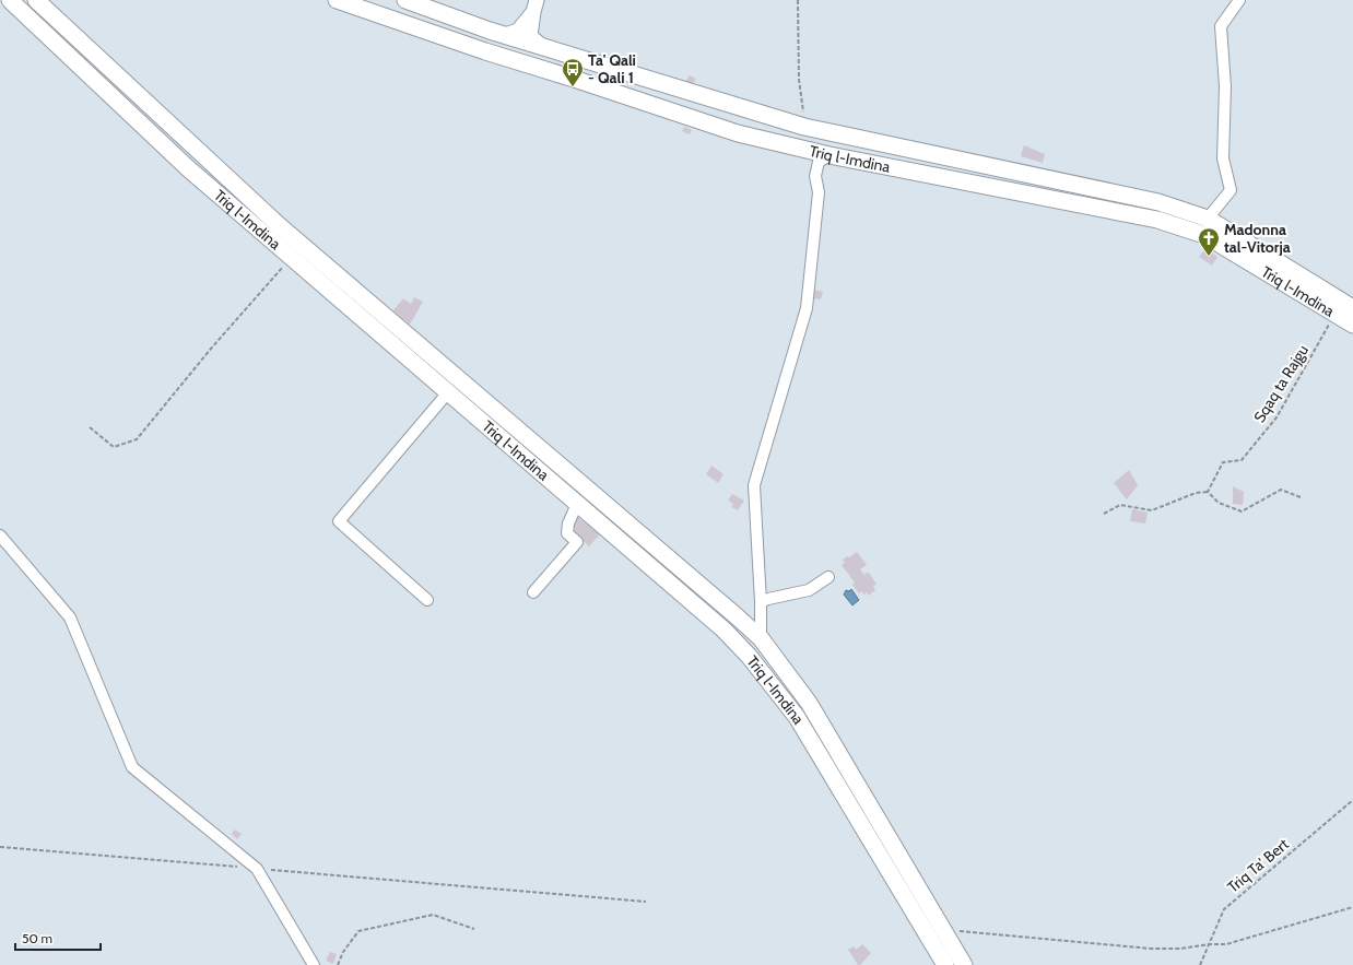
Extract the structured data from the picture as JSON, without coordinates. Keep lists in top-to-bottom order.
{
  "streets": {
    "highway": ["Triq l-Imdina"],
    "path": ["Sqaq ta Rajgu", "Triq Ta' Bert"]
  },
  "crossings": [
    ["Triq l-Imdina", "Sqaq ta Rajgu"]
  ],
  "places": {
    "bus stop": ["Ta' Qali - Qali 1"],
    "church": ["Madonna tal-Vitorja"]
  },
  "scale_bar": "50 m"
}
